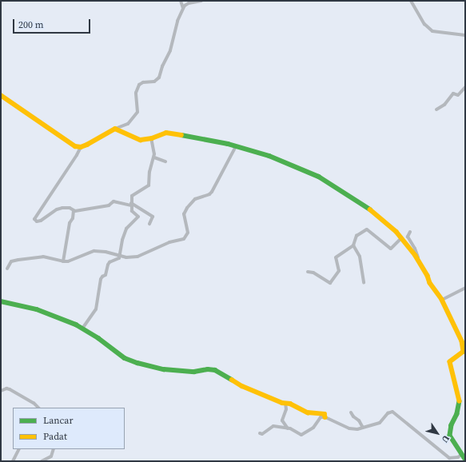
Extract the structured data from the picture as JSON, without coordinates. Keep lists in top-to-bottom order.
{
  "legend": ["Lancar", "Padat"],
  "scale_bar": "200 m",
  "north": "bottom right"
}
